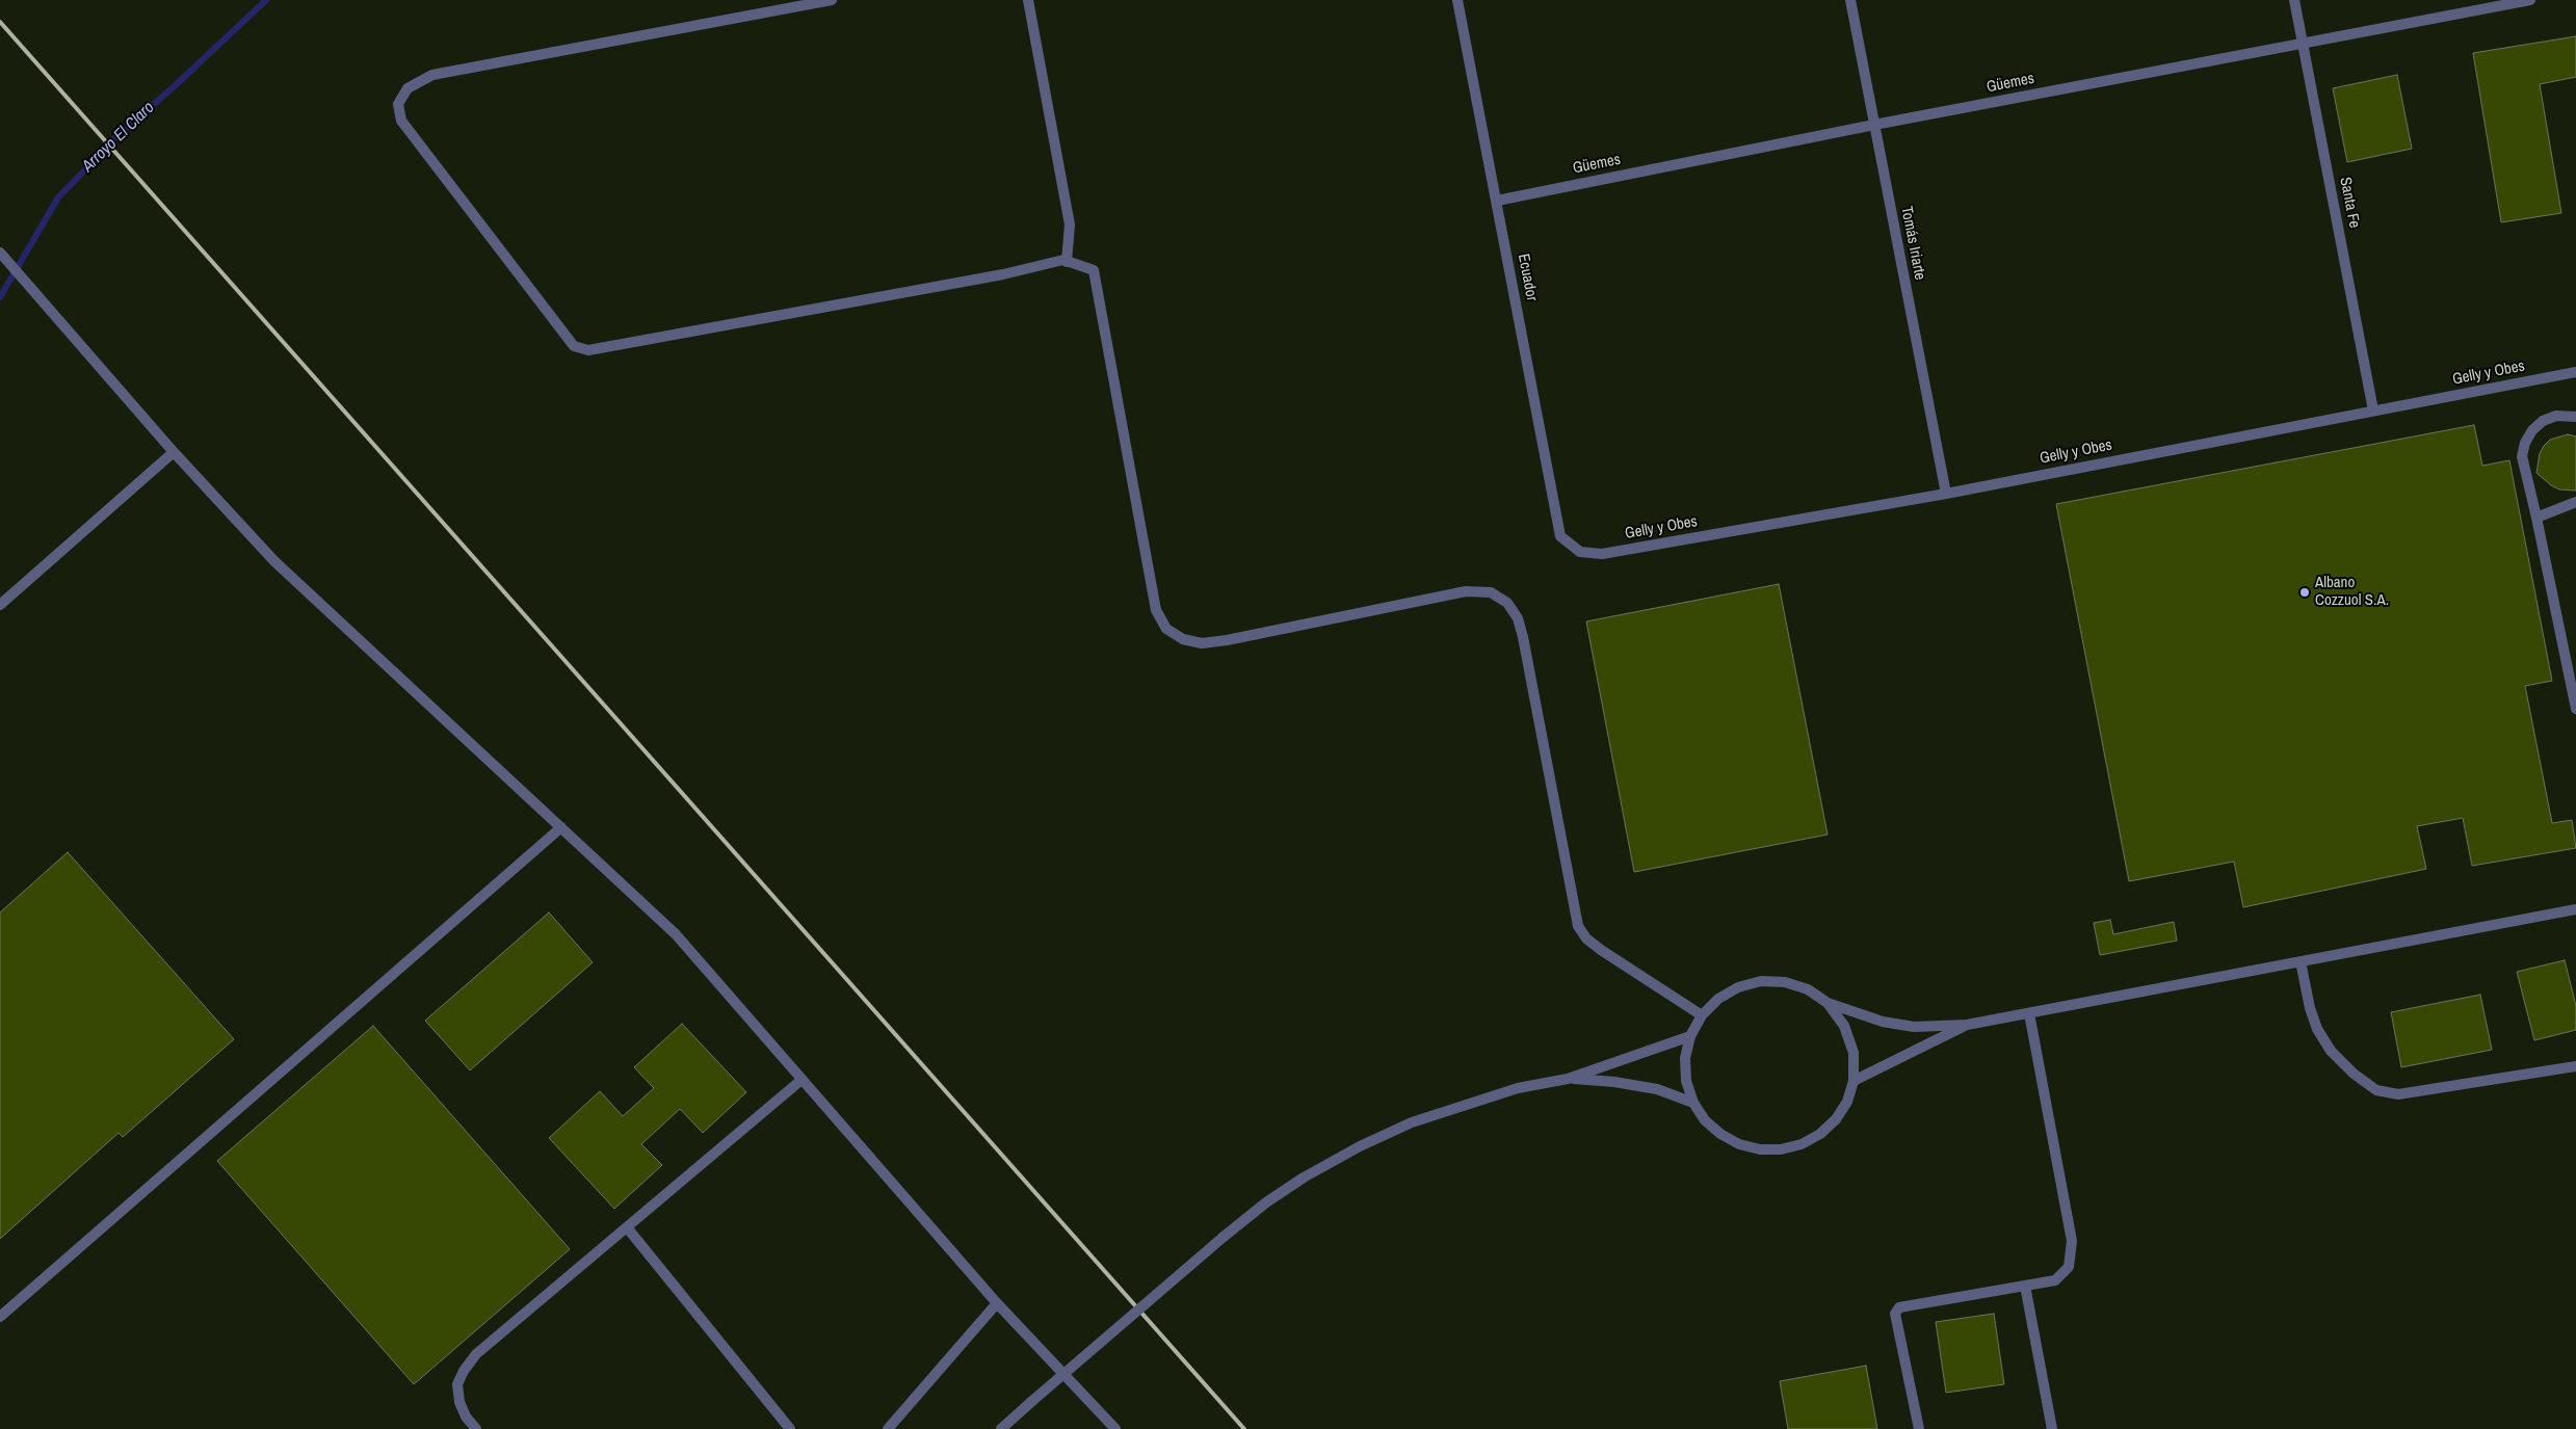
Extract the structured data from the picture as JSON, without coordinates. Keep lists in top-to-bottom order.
{
  "streets": {
    "street": [
      "Güemes",
      "Santa Fe",
      "Tomás Iriarte",
      "Ecuador",
      "Gelly y Obes"
    ]
  },
  "crossings": [
    ["Güemes", "Santa Fe"],
    ["Güemes", "Tomás Iriarte"],
    ["Güemes", "Ecuador"],
    ["Santa Fe", "Gelly y Obes"],
    ["Tomás Iriarte", "Gelly y Obes"],
    ["Ecuador", "Gelly y Obes"]
  ],
  "water": ["Arroyo El Claro"],
  "places": ["Albano Cozzuol S.A."]
}
